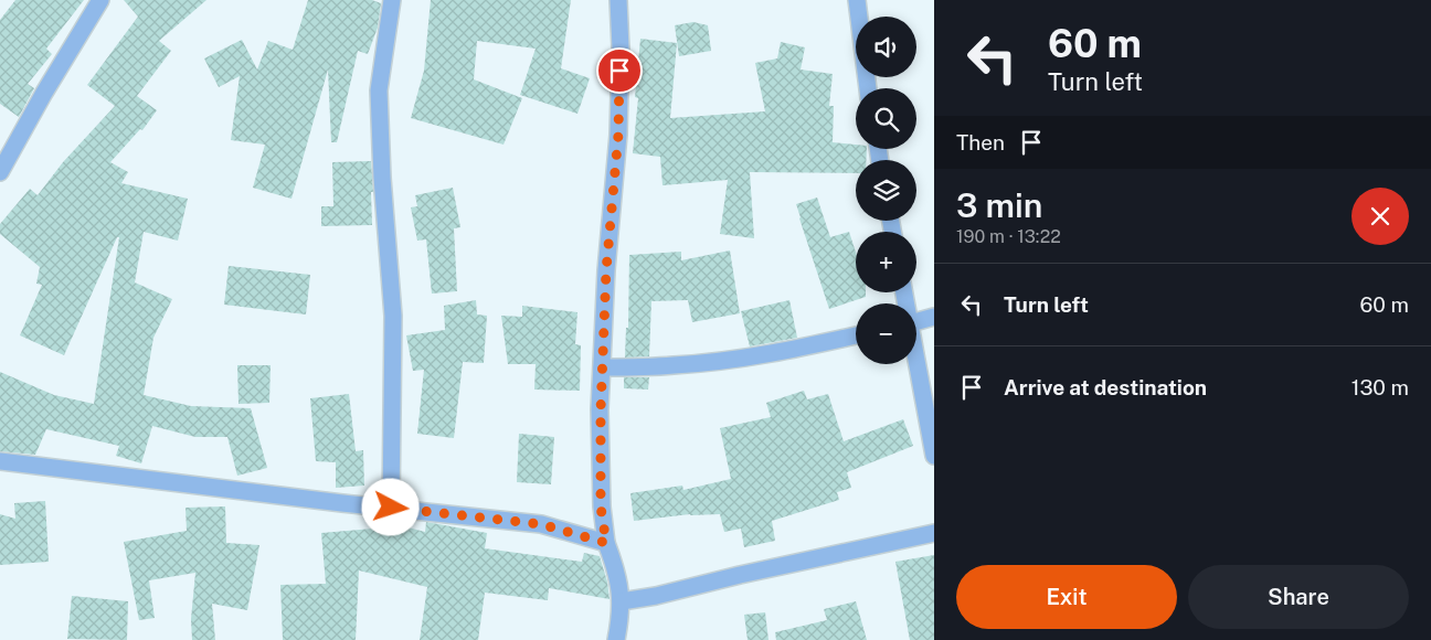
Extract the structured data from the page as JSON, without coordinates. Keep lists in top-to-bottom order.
{
  "page": {
    "turn": ["60 m", "Turn left"],
    "map_buttons": ["+", "−"],
    "then": "Then",
    "heading": ["3 min", "190 m · 13:22"],
    "list": [
      {
        "name": "Turn left",
        "value": "60 m"
      },
      {
        "name": "Arrive at destination",
        "value": "130 m"
      }
    ],
    "buttons": ["Exit", "Share"]
  }
}
